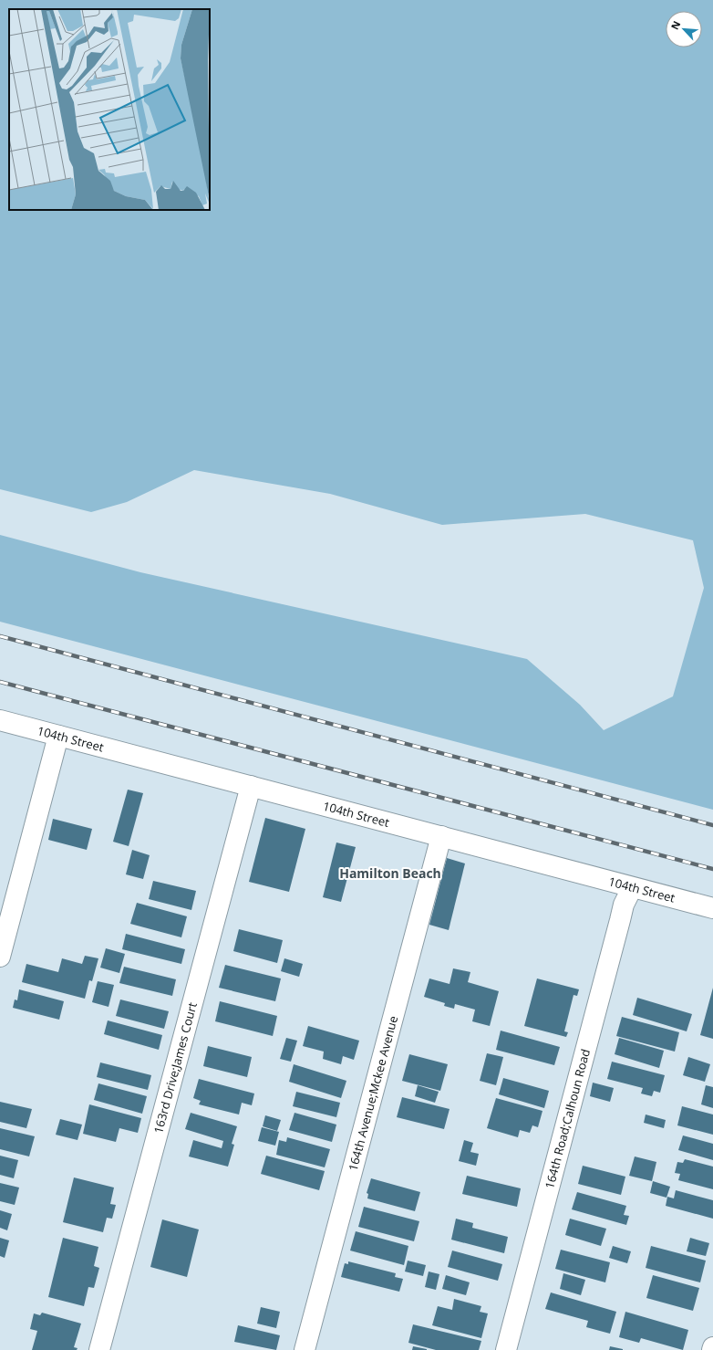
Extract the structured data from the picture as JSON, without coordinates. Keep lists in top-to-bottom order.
{
  "streets": {
    "street": [
      "104th Street",
      "163rd Drive;James Court",
      "164th Avenue;Mckee Avenue",
      "164th Road;Calhoun Road"
    ]
  },
  "crossings": [
    ["104th Street", "163rd Drive;James Court"],
    ["104th Street", "164th Avenue;Mckee Avenue"],
    ["104th Street", "164th Road;Calhoun Road"]
  ],
  "districts": ["Hamilton Beach"],
  "north": "top left"
}
